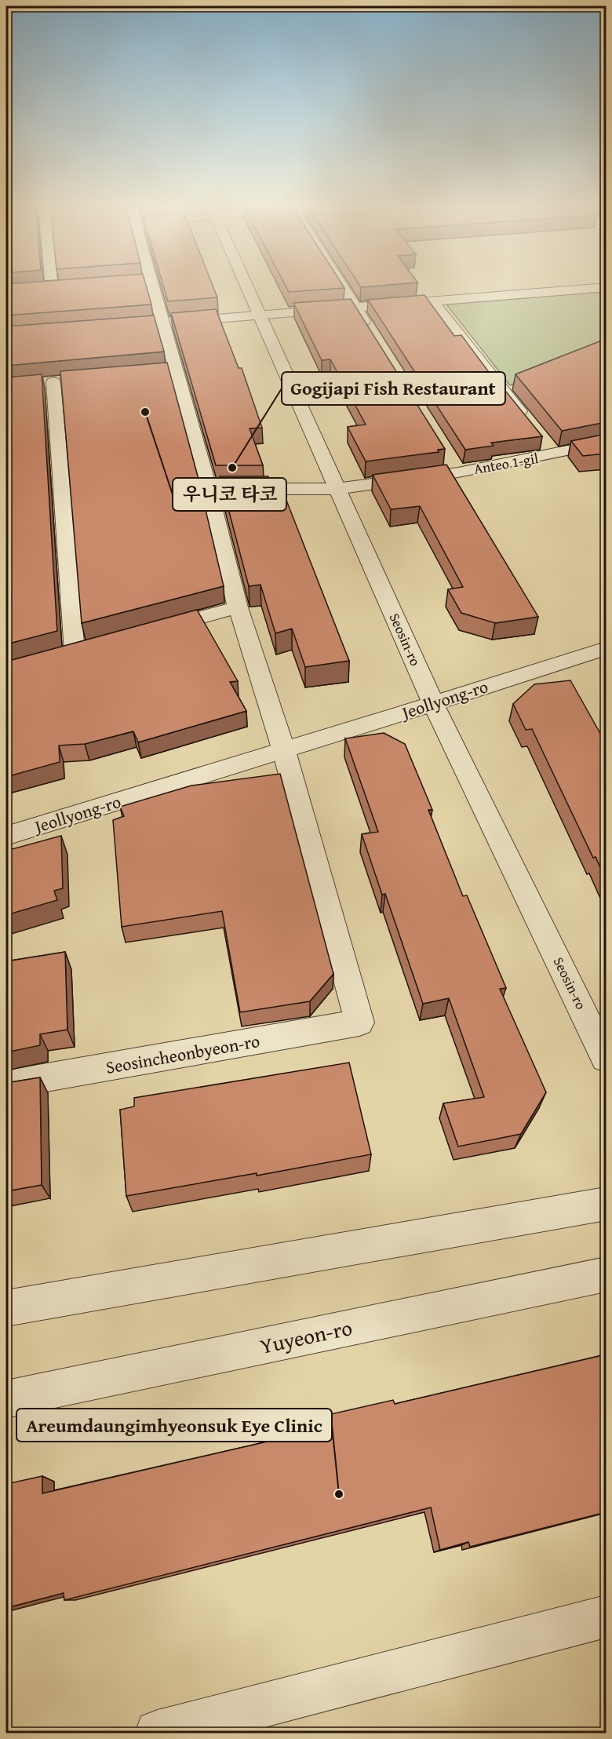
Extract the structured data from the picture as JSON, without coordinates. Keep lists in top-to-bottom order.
{
  "streets": {
    "street": [
      "Anteo 1-gil",
      "Seosin-ro",
      "Jeollyong-ro",
      "Seosincheonbyeon-ro",
      "Yuyeon-ro"
    ]
  },
  "crossings": [
    ["Anteo 1-gil", "Seosin-ro"],
    ["Seosin-ro", "Jeollyong-ro"],
    ["Jeollyong-ro", "Seosincheonbyeon-ro"]
  ],
  "places": ["우니코 타코", "Gogijapi Fish Restaurant", "Areumdaungimhyeonsuk Eye Clinic"]
}
